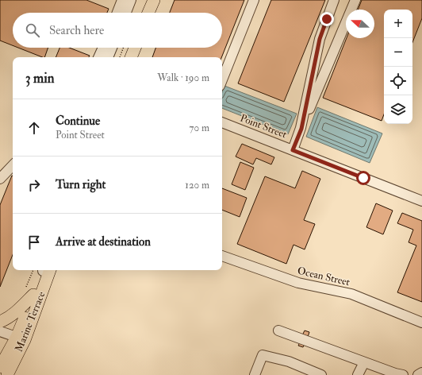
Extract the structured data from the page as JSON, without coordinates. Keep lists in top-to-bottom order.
{
  "streets": {
    "main road": ["Marine Terrace"],
    "street": ["Point Street", "Ocean Street"]
  },
  "north": "left",
  "page": {
    "map_buttons": ["+", "−"],
    "search": "Search here",
    "heading": ["3 min", "Walk · 190 m"],
    "list": [
      ["Continue", "Point Street", "70 m"],
      ["Turn right", "120 m"],
      "Arrive at destination"
    ]
  }
}
